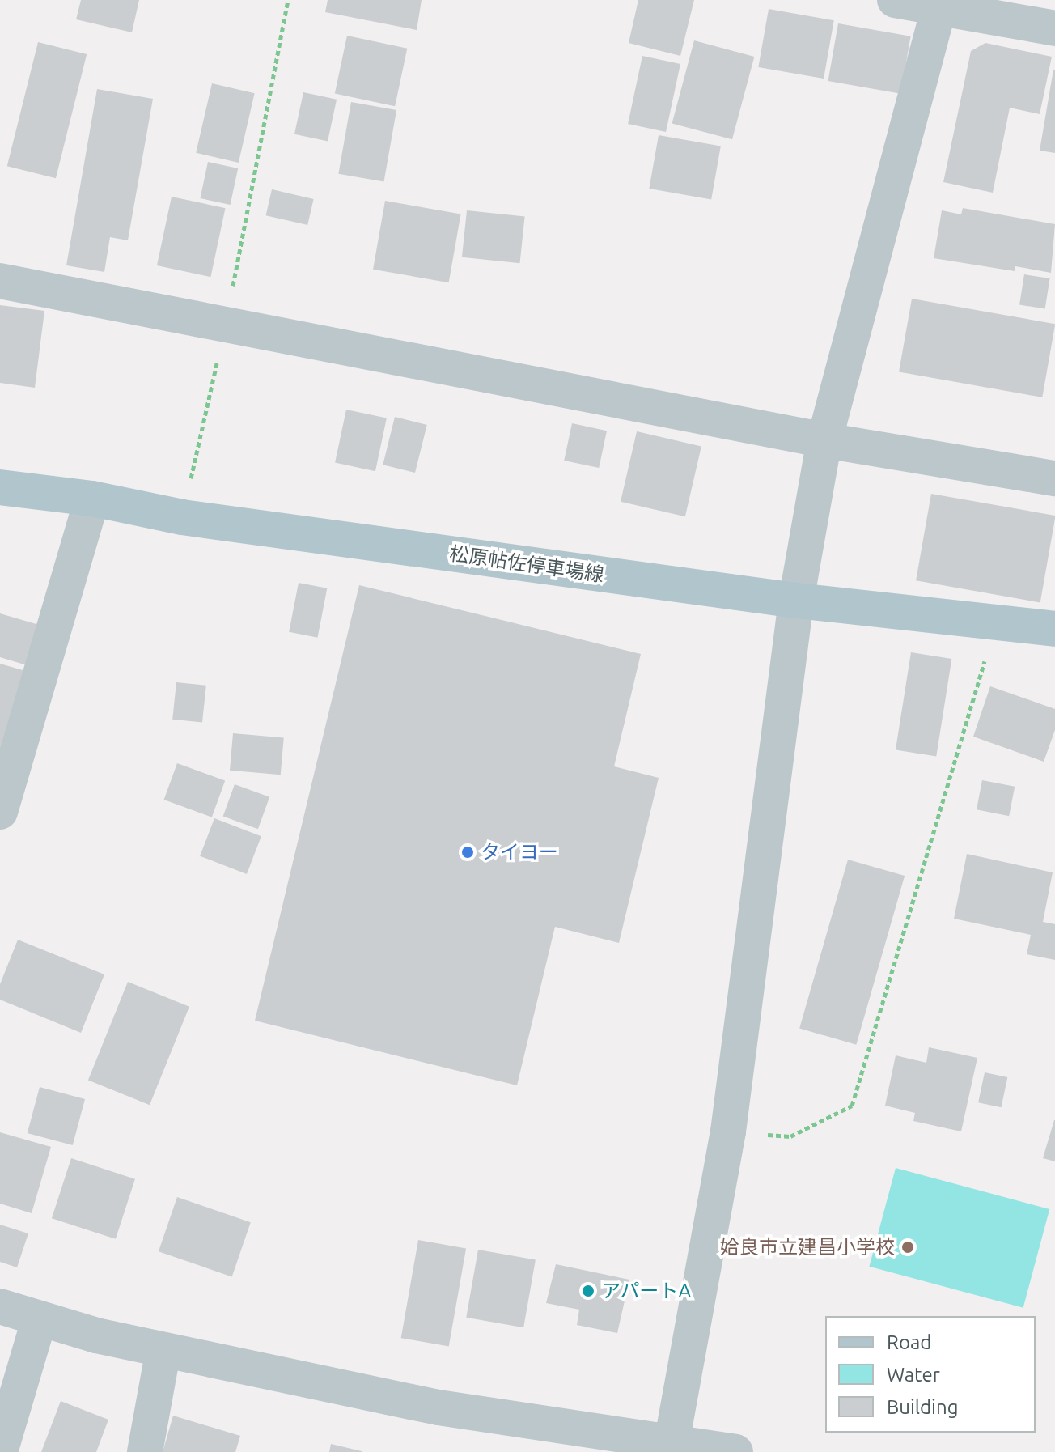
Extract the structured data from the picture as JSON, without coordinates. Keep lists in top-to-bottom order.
{
  "streets": {
    "main road": ["松原帖佐停車場線"]
  },
  "places": ["タイヨー", "姶良市立建昌小学校", "アパートA"],
  "legend": ["Road", "Water", "Building"]
}
